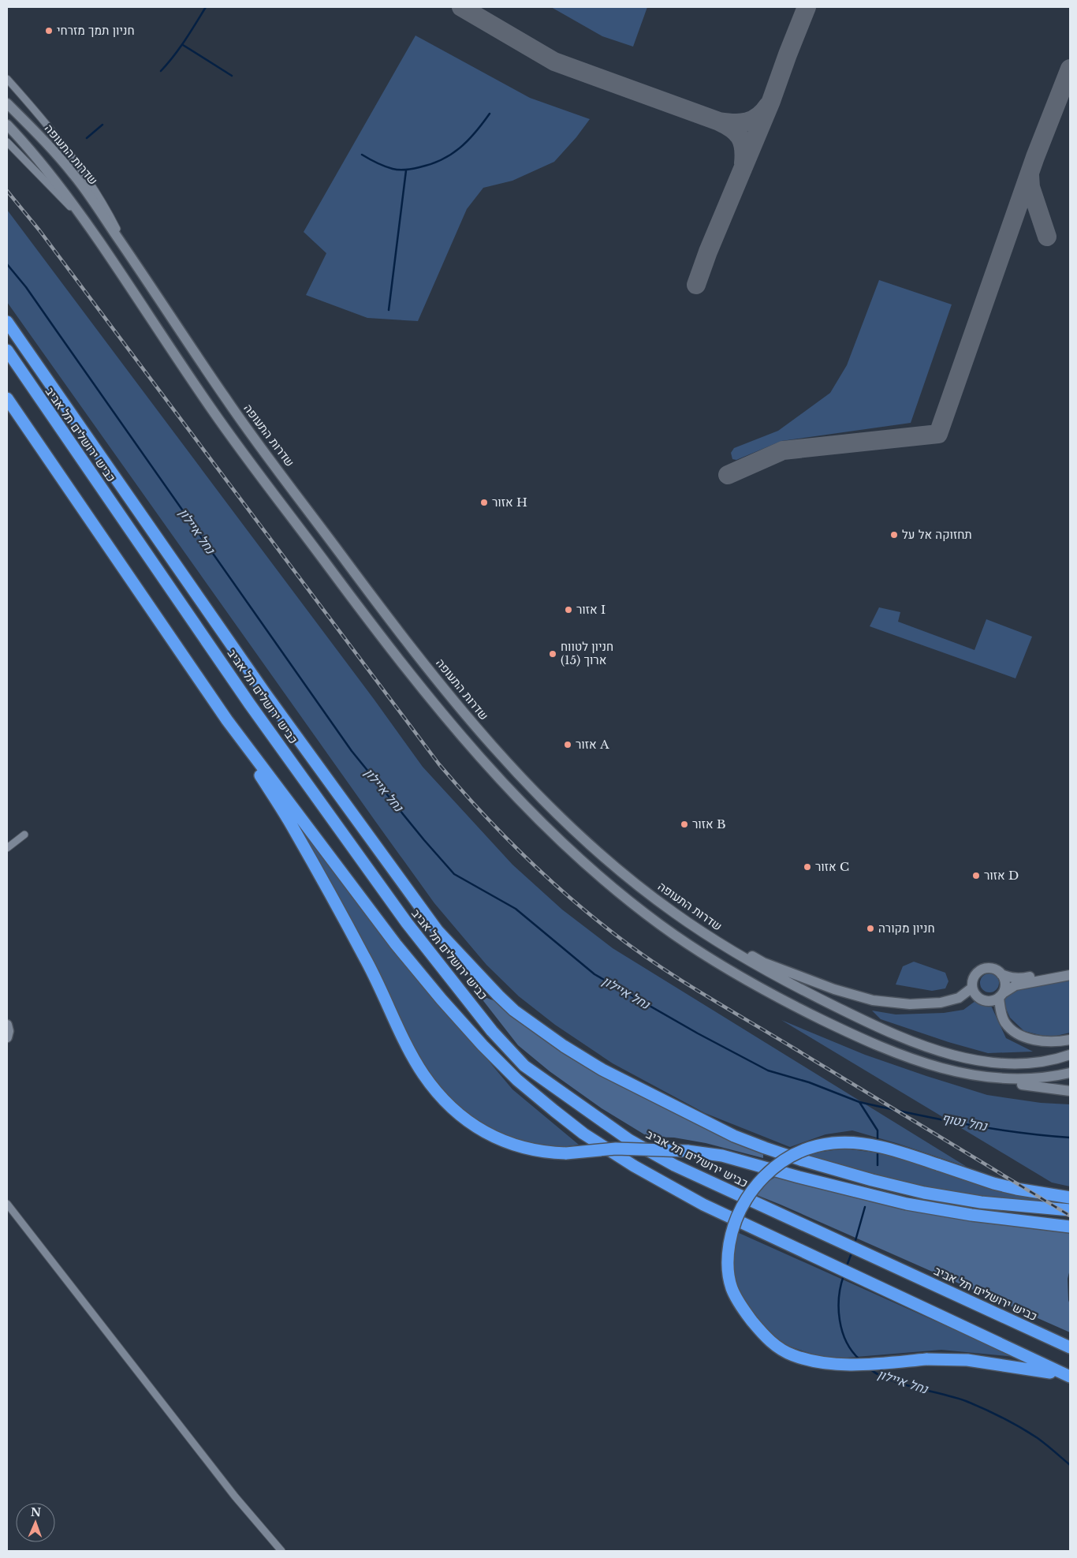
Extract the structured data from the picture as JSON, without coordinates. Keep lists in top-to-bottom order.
{
  "streets": {
    "highway": ["כביש ירושלים תל אביב"],
    "main road": ["שדרות התעופה"]
  },
  "water": ["נחל איילון", "נחל נטוף"],
  "places": [
    "חניון תמך מזרחי",
    "אזור H",
    "תחזוקה אל על",
    "אזור I",
    "חניון לטווח ארוך (15)",
    "אזור A",
    "אזור B",
    "אזור C",
    "אזור D",
    "חניון מקורה"
  ],
  "north": "top"
}
